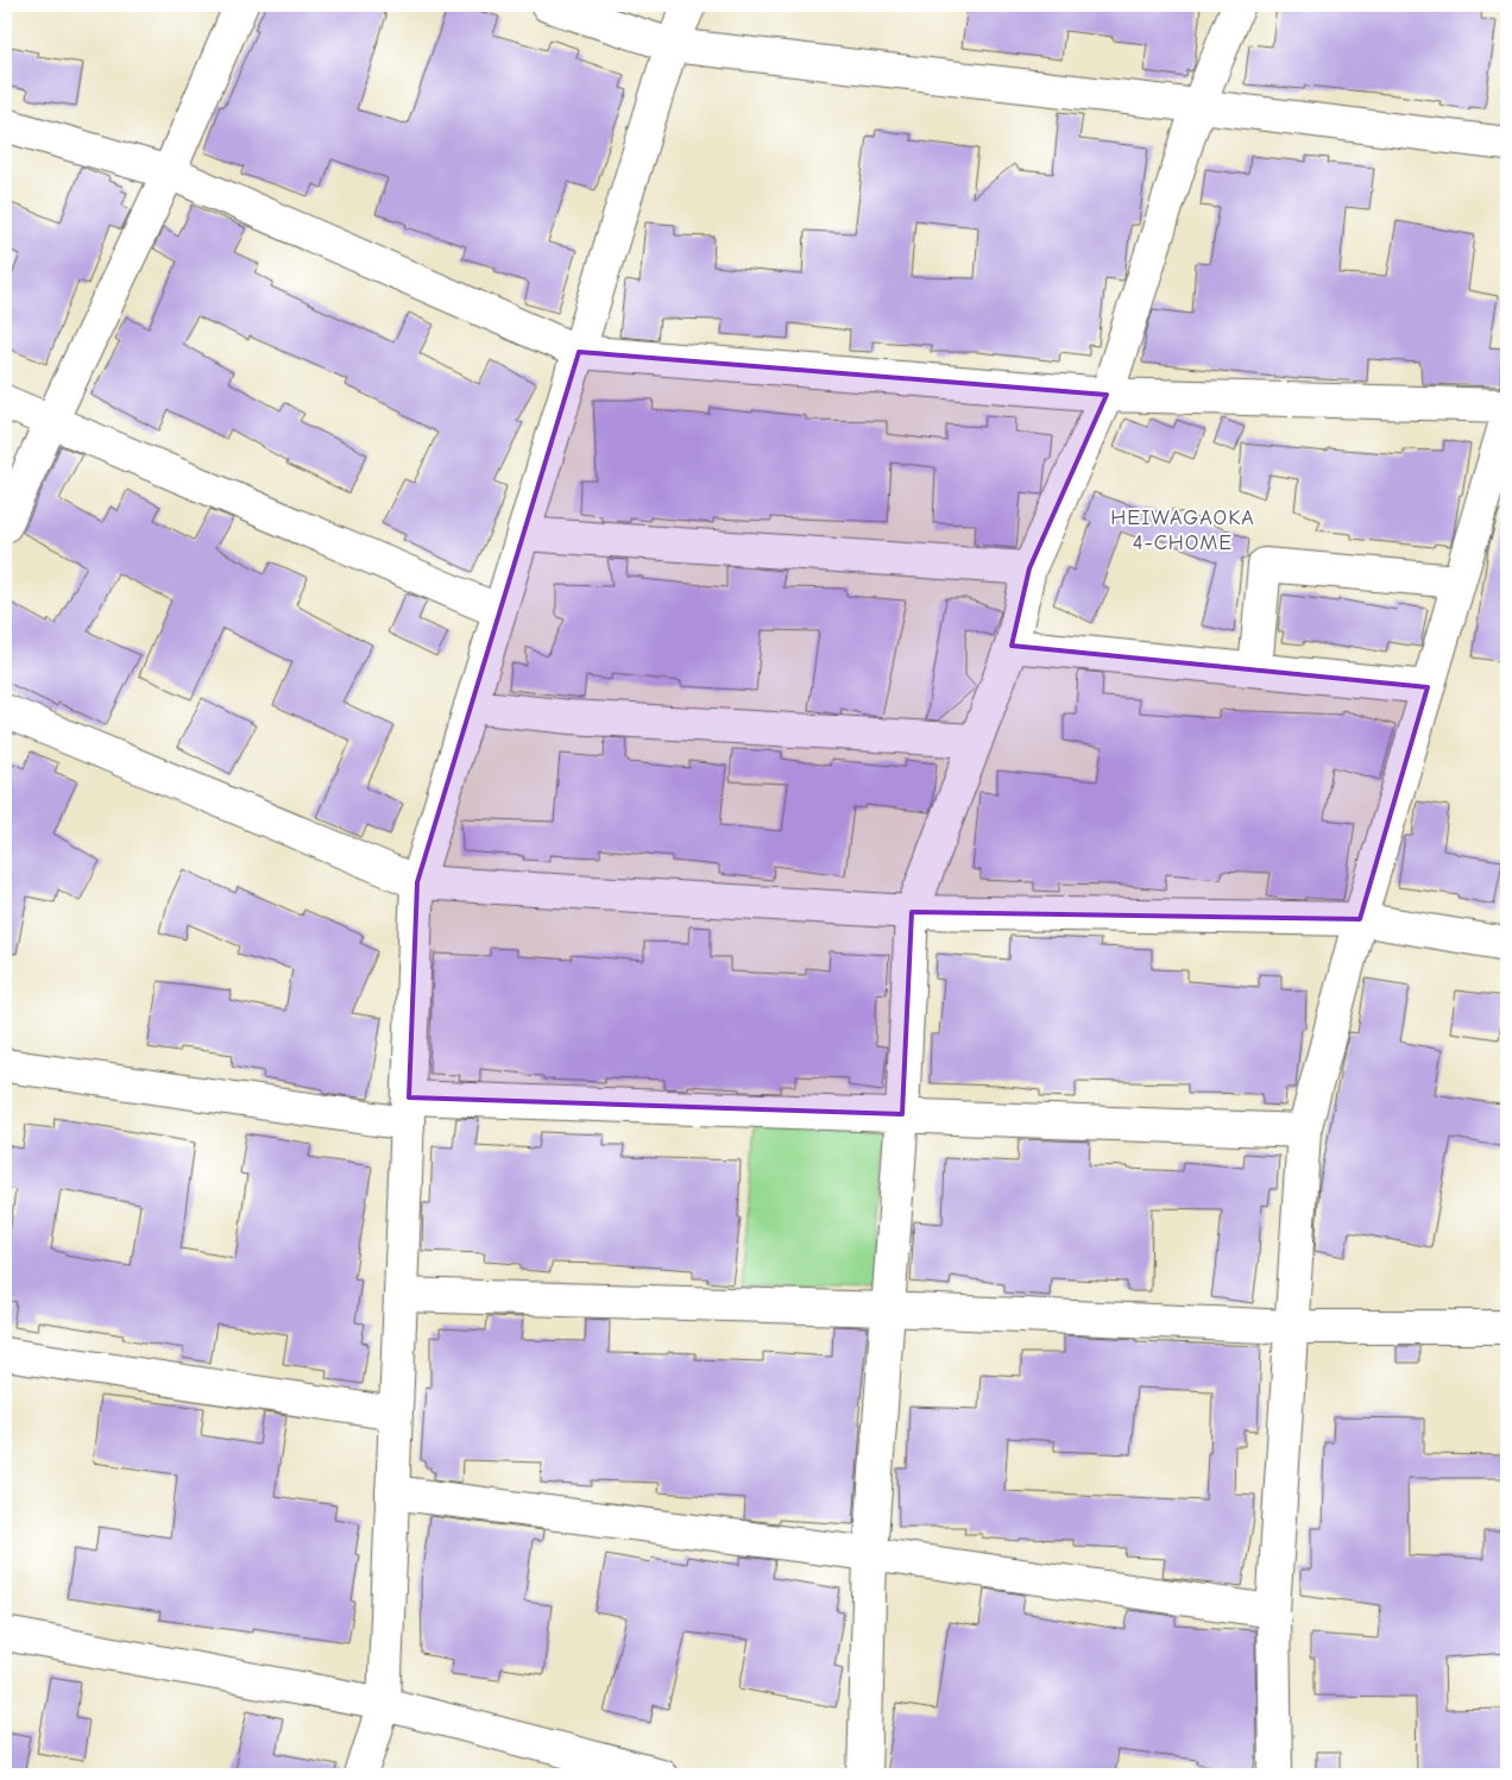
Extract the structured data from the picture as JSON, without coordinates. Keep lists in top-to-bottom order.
{
  "districts": ["HEIWAGAOKA 4-CHOME"]
}
